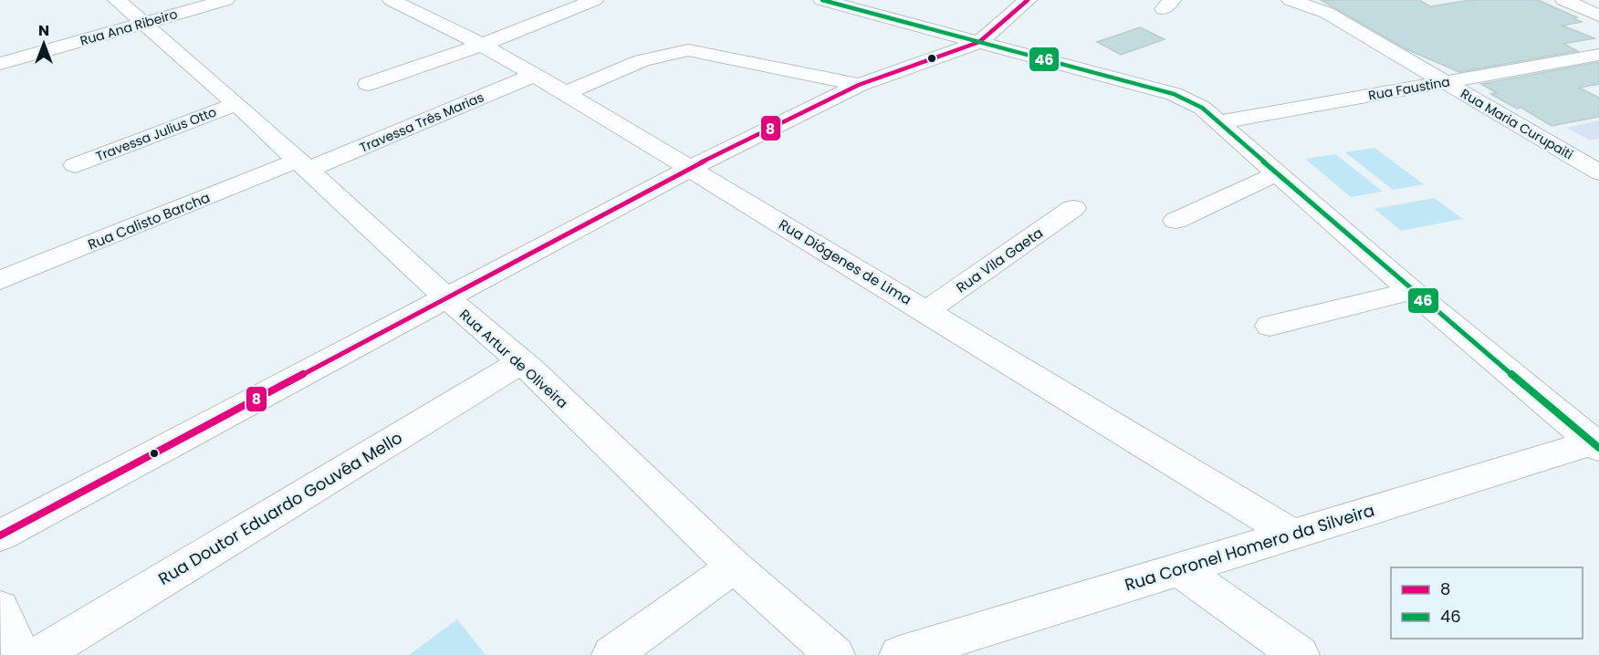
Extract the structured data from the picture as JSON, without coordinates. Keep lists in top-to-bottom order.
{
  "streets": {
    "street": [
      "Rua Ana Ribeiro",
      "Rua Faustina",
      "Travessa Três Marias",
      "Rua Maria Curupaiti",
      "Travessa Julius Otto",
      "Rua Calisto Barcha",
      "Rua Vila Gaeta",
      "Rua Diógenes de Lima",
      "Rua Artur de Oliveira",
      "Rua Doutor Eduardo Gouvêa Mello",
      "Rua Coronel Homero da Silveira"
    ]
  },
  "crossings": [
    ["Rua Ana Ribeiro", "Rua Artur de Oliveira"],
    ["Rua Faustina", "Rua Maria Curupaiti"],
    ["Travessa Três Marias", "Rua Calisto Barcha"],
    ["Travessa Três Marias", "Rua Diógenes de Lima"],
    ["Travessa Três Marias", "Rua Artur de Oliveira"],
    ["Travessa Julius Otto", "Rua Artur de Oliveira"],
    ["Rua Calisto Barcha", "Rua Artur de Oliveira"],
    ["Rua Vila Gaeta", "Rua Diógenes de Lima"],
    ["Rua Diógenes de Lima", "Rua Coronel Homero da Silveira"],
    ["Rua Artur de Oliveira", "Rua Doutor Eduardo Gouvêa Mello"]
  ],
  "lines": ["transit line 8", "transit line 46"],
  "legend": ["8", "46"],
  "north": "top"
}
